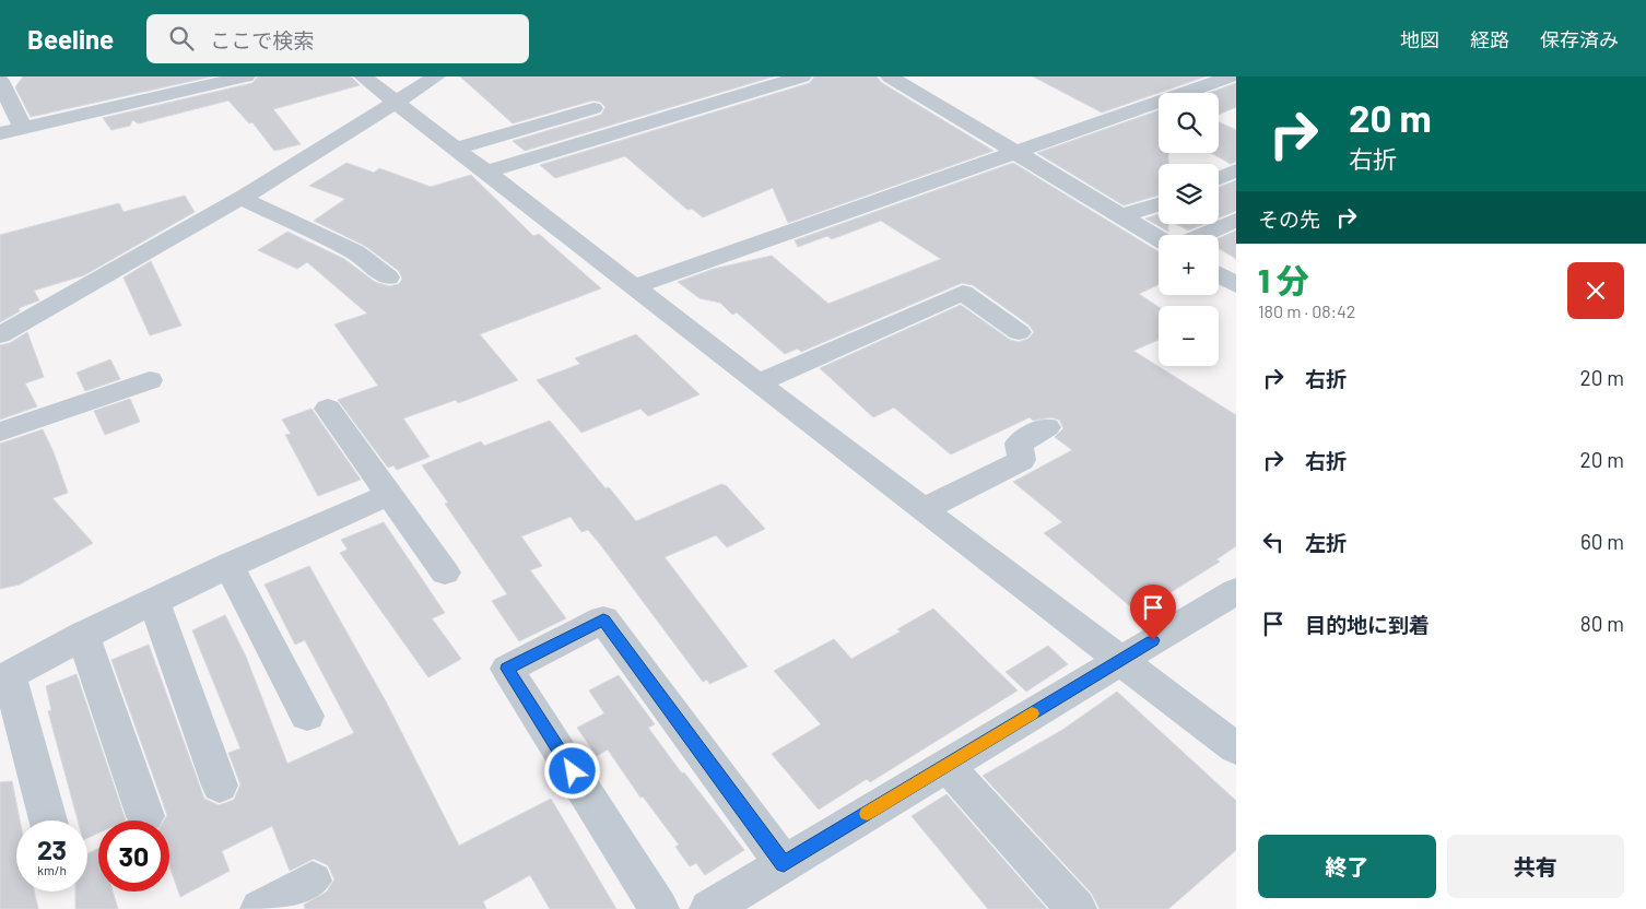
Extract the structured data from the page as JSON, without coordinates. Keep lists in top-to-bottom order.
{
  "page": {
    "header": "Beeline",
    "search": "ここで検索",
    "nav": ["地図", "経路", "保存済み"],
    "turn": ["20 m", "右折"],
    "map_buttons": ["+", "−"],
    "then": "その先",
    "heading": ["1 分", "180 m · 08:42"],
    "list": [
      {
        "name": "右折",
        "value": "20 m"
      },
      {
        "name": "右折",
        "value": "20 m"
      },
      {
        "name": "左折",
        "value": "60 m"
      },
      {
        "name": "目的地に到着",
        "value": "80 m"
      }
    ],
    "speed": "23 km/h",
    "limit": "30",
    "buttons": ["終了", "共有"]
  }
}
